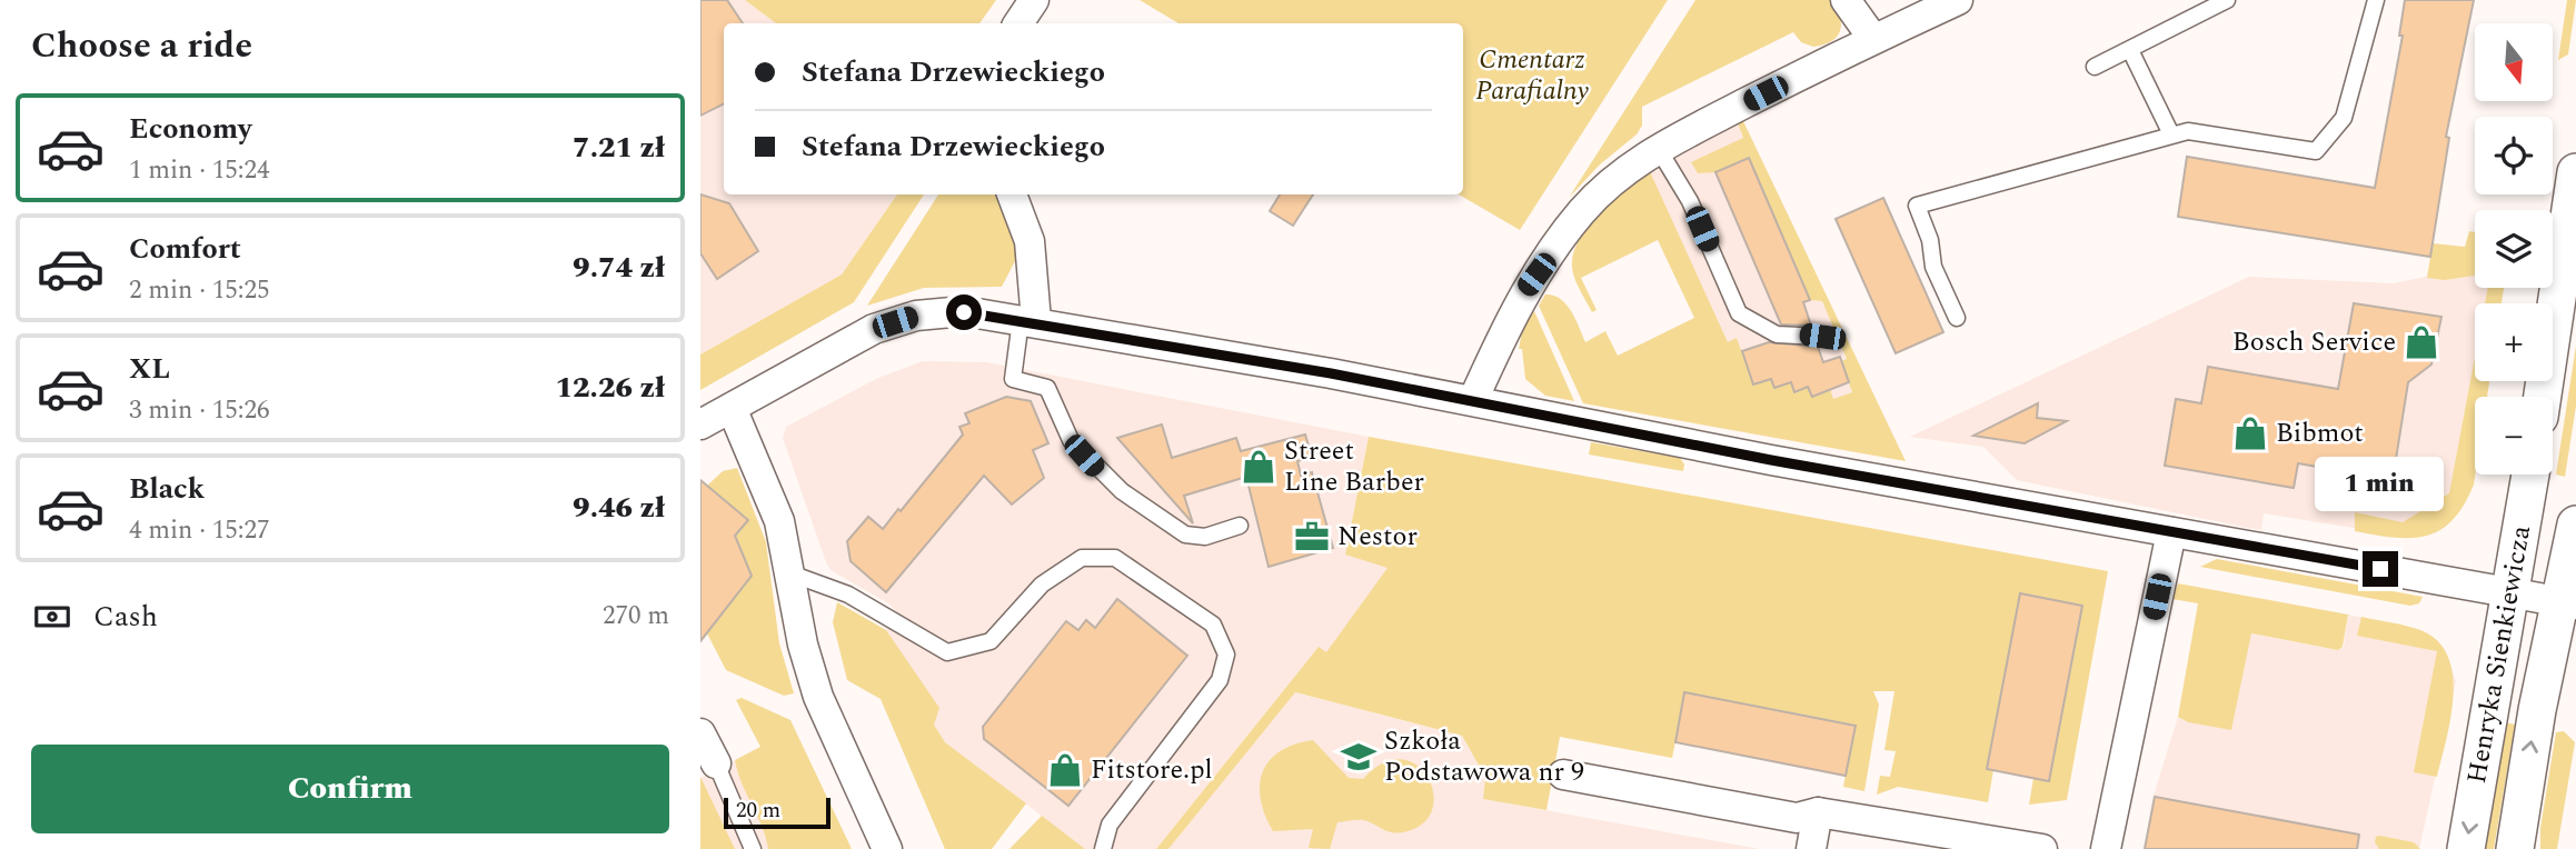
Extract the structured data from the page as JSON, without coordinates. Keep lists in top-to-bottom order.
{
  "streets": {
    "street": ["Henryka Sienkiewicza"]
  },
  "parks": ["Cmentarz Parafialny"],
  "places": {
    "shop": [
      "Bosch Service",
      "Bibmot",
      "Street Line Barber",
      "Fitstore.pl"
    ],
    "office": ["Nestor"],
    "school or university": ["Szkoła Podstawowa nr 9"]
  },
  "scale_bar": "20 m",
  "north": "bottom",
  "page": {
    "heading": "Choose a ride",
    "map_buttons": ["+", "−"],
    "banner": ["Stefana Drzewieckiego", "Stefana Drzewieckiego"],
    "list": [
      {
        "name": "Economy",
        "note": "1 min · 15:24",
        "value": "7.21 zł"
      },
      {
        "name": "Comfort",
        "note": "2 min · 15:25",
        "value": "9.74 zł"
      },
      {
        "name": "XL",
        "note": "3 min · 15:26",
        "value": "12.26 zł"
      },
      {
        "name": "Black",
        "note": "4 min · 15:27",
        "value": "9.46 zł"
      }
    ],
    "bubble": "1 min",
    "pay": ["Cash", "270 m"],
    "buttons": "Confirm",
    "scale": "20 m"
  }
}
